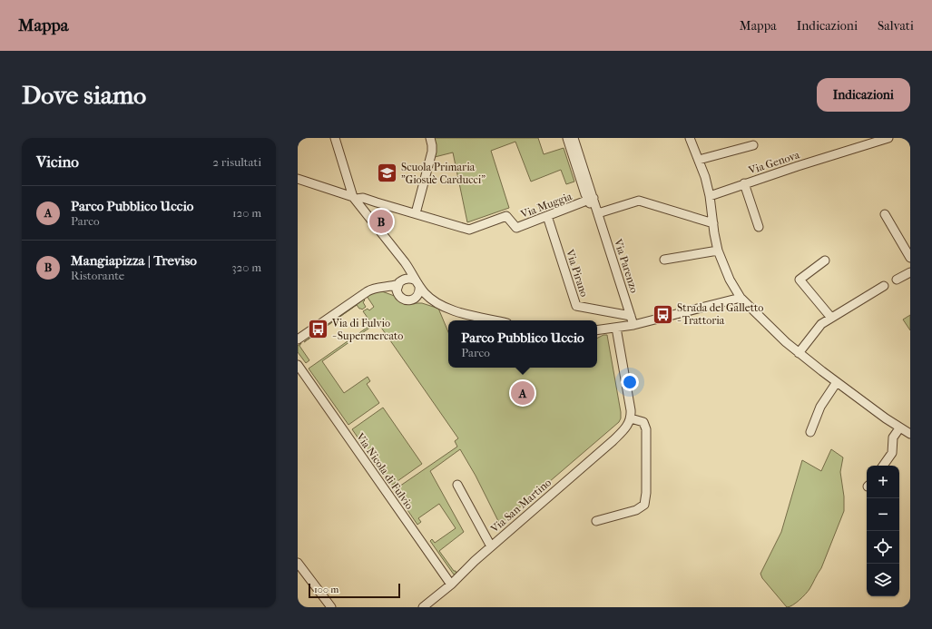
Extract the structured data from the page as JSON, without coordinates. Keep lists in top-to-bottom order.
{
  "streets": {
    "street": [
      "Via Genova",
      "Via Muggia",
      "Via Parenzo",
      "Via Pirano",
      "Via Nicola di Fulvio",
      "Via San Martino"
    ]
  },
  "crossings": [
    ["Via Muggia", "Via Parenzo"],
    ["Via Muggia", "Via Pirano"],
    ["Via Parenzo", "Via Pirano"],
    ["Via Nicola di Fulvio", "Via San Martino"]
  ],
  "places": {
    "school or university": ["Scuola Primaria \"Giosuè Carducci\""],
    "bus stop": ["Strada del Galletto - Trattoria", "Via di Fulvio - Supermercato"]
  },
  "scale_bar": "100 m",
  "page": {
    "header": "Mappa",
    "nav": ["Mappa", "Indicazioni", "Salvati"],
    "buttons": "Indicazioni",
    "title": "Dove siamo",
    "heading": ["Vicino", "2 risultati"],
    "list": [
      {
        "mark": "A",
        "name": "Parco Pubblico Uccio",
        "note": "Parco",
        "value": "120 m"
      },
      {
        "mark": "B",
        "name": "Mangiapizza | Treviso",
        "note": "Ristorante",
        "value": "320 m"
      }
    ],
    "pins": ["B", "A"],
    "popup": ["Parco Pubblico Uccio", "Parco"],
    "map_buttons": ["+", "−"],
    "scale": "100 m"
  }
}
